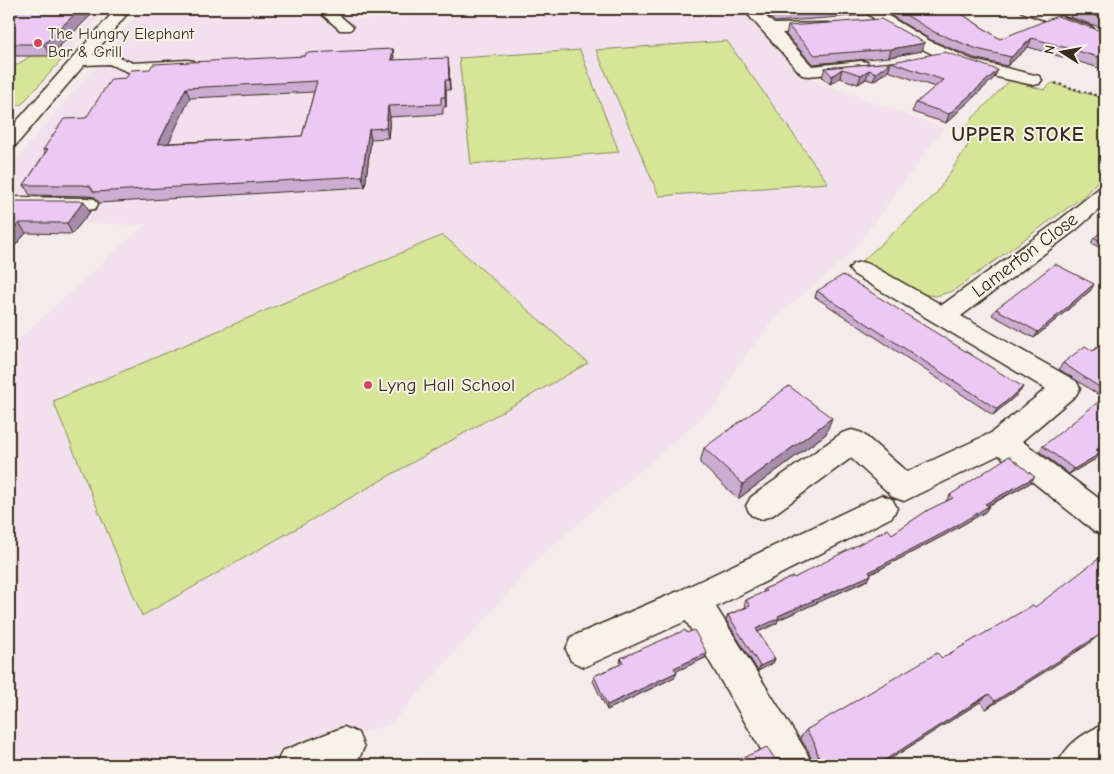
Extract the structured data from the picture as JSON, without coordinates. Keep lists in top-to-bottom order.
{
  "streets": {
    "street": ["Lamerton Close"]
  },
  "districts": ["UPPER STOKE"],
  "places": ["The Hungry Elephant Bar & Grill", "Lyng Hall School"],
  "north": "left"
}
